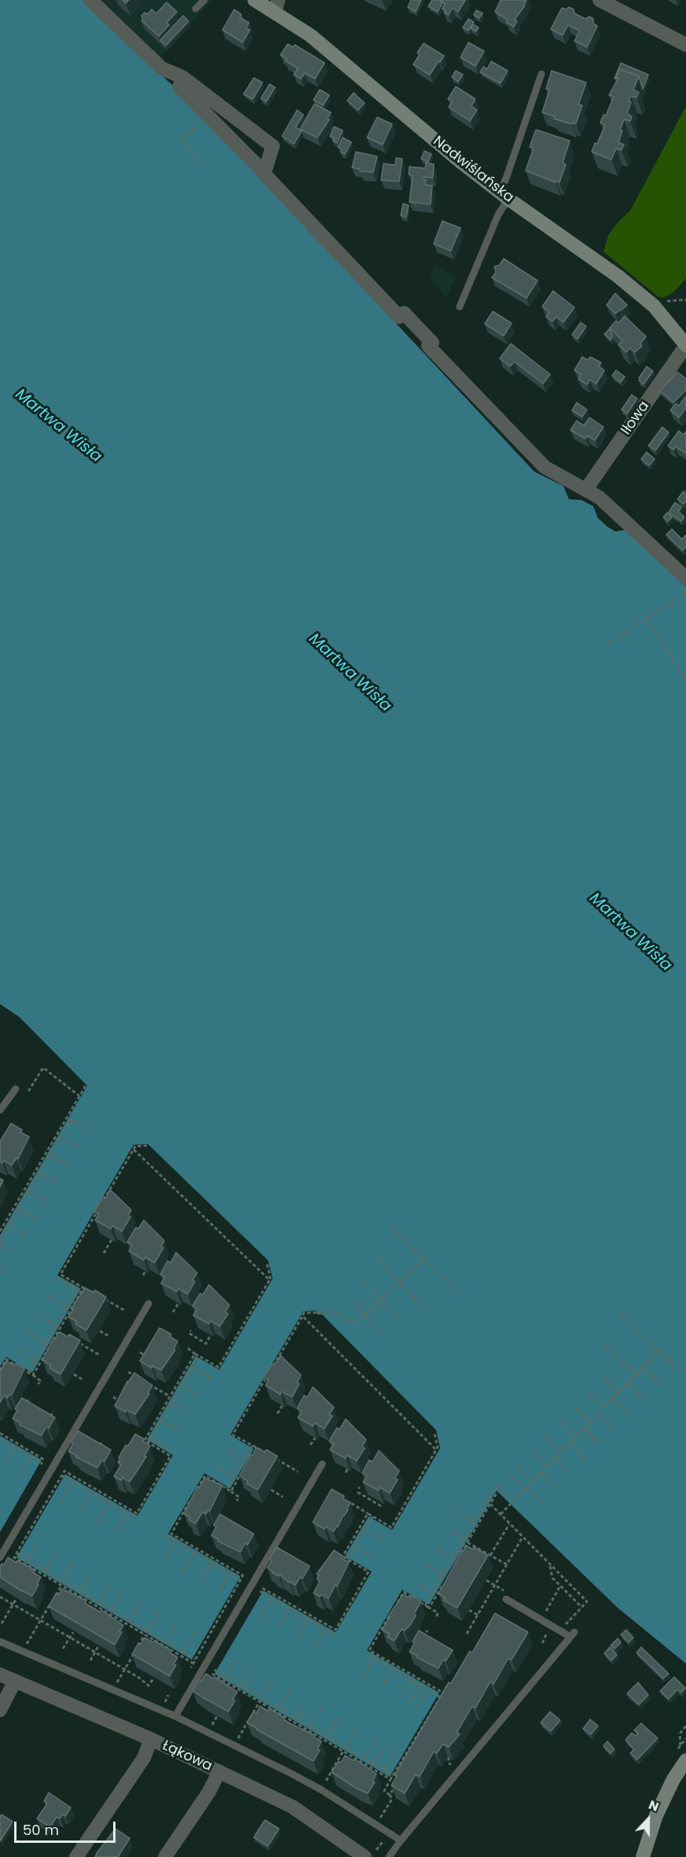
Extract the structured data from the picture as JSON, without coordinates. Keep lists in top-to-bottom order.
{
  "streets": {
    "street": ["Nadwiślańska", "Iłowa", "Łąkowa"]
  },
  "water": ["Martwa Wisła"],
  "scale_bar": "50 m",
  "north": "top"
}
